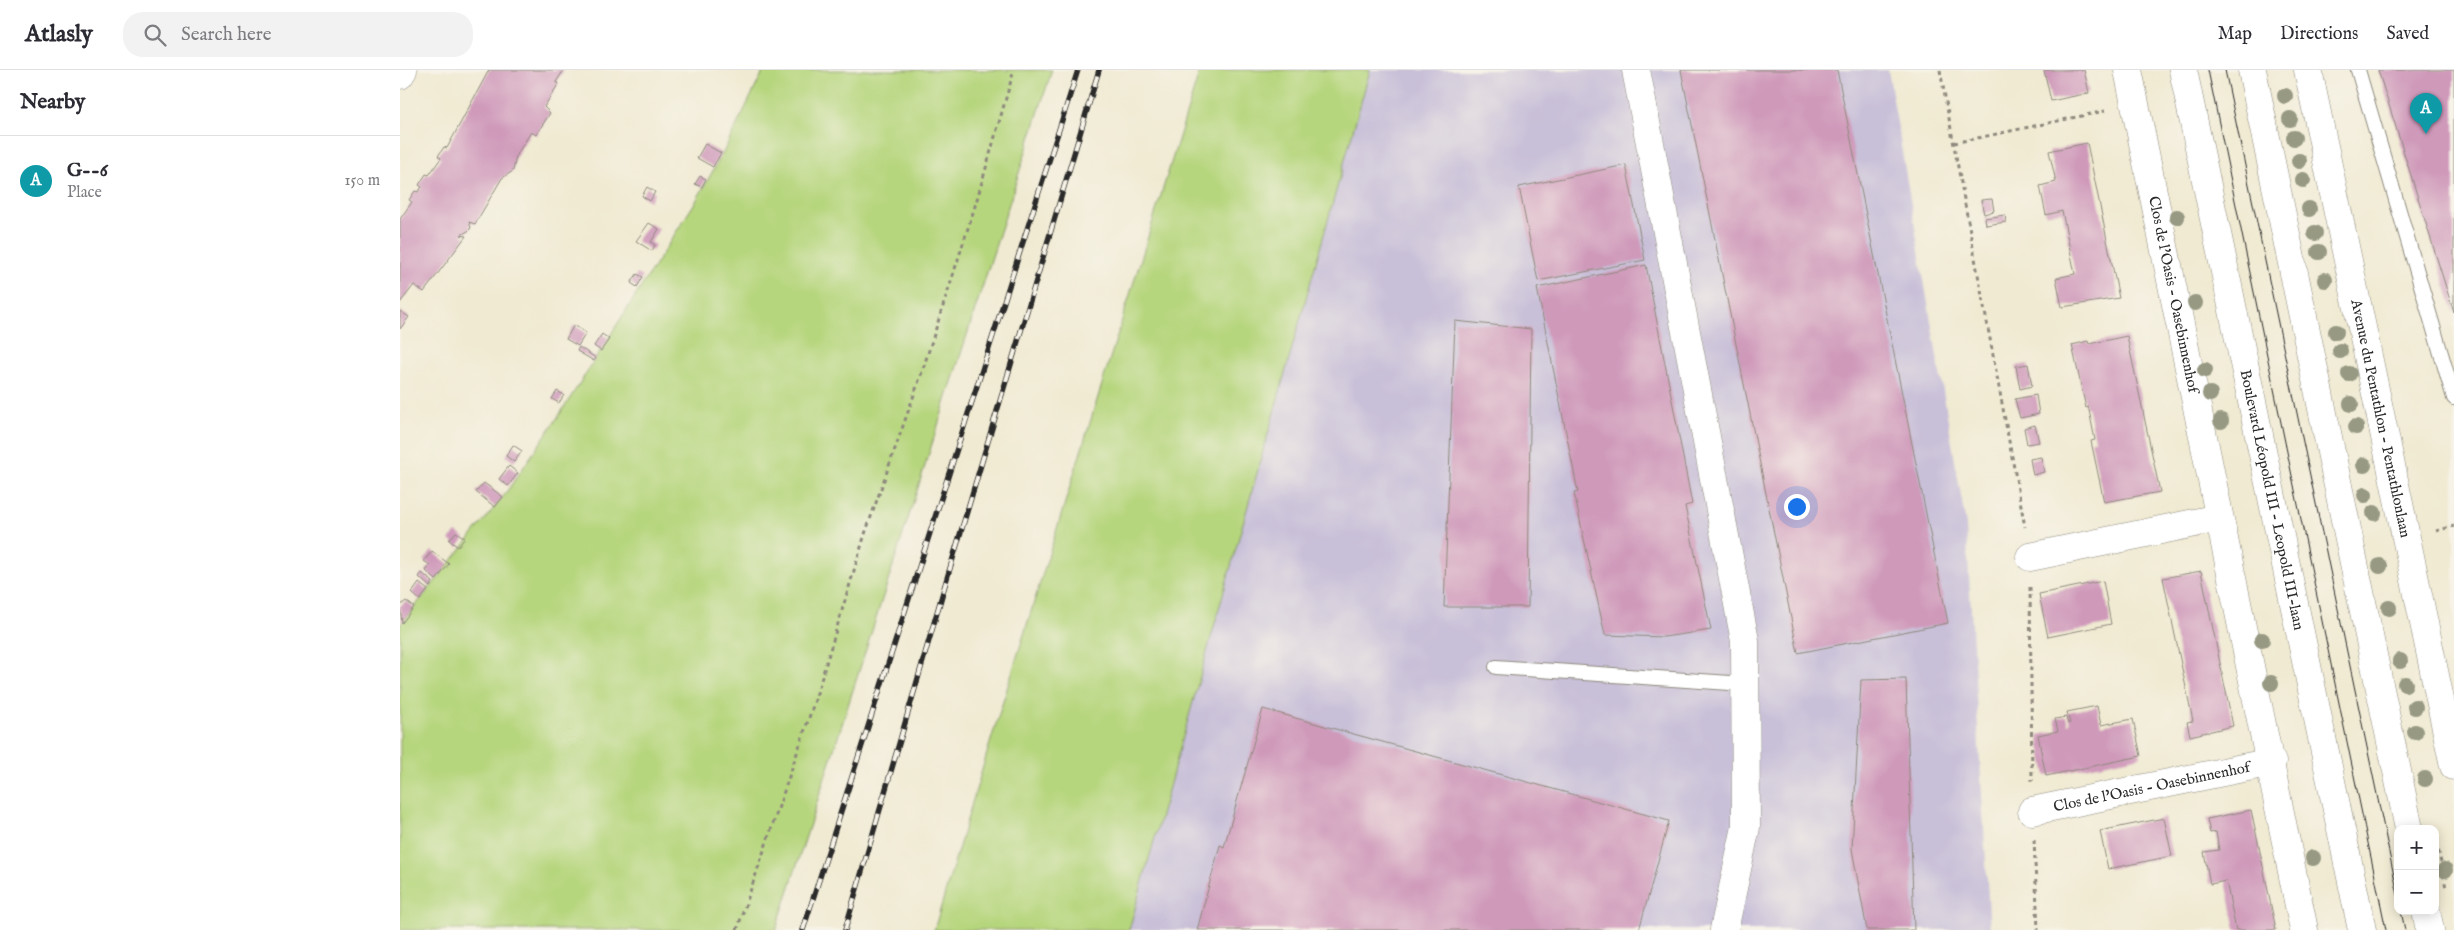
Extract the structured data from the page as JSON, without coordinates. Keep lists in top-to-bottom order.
{
  "streets": {
    "street": ["Clos de l'Oasis - Oasebinnenhof", "Avenue du Pentathlon - Pentathlonlaan", "Boulevard Léopold III - Leopold III-laan"]
  },
  "page": {
    "header": "Atlasly",
    "search": "Search here",
    "nav": ["Map", "Directions", "Saved"],
    "heading": "Nearby",
    "pins": "A",
    "list": [
      {
        "mark": "A",
        "name": "G--6",
        "note": "Place",
        "value": "150 m"
      }
    ],
    "map_buttons": ["+", "−"]
  }
}
